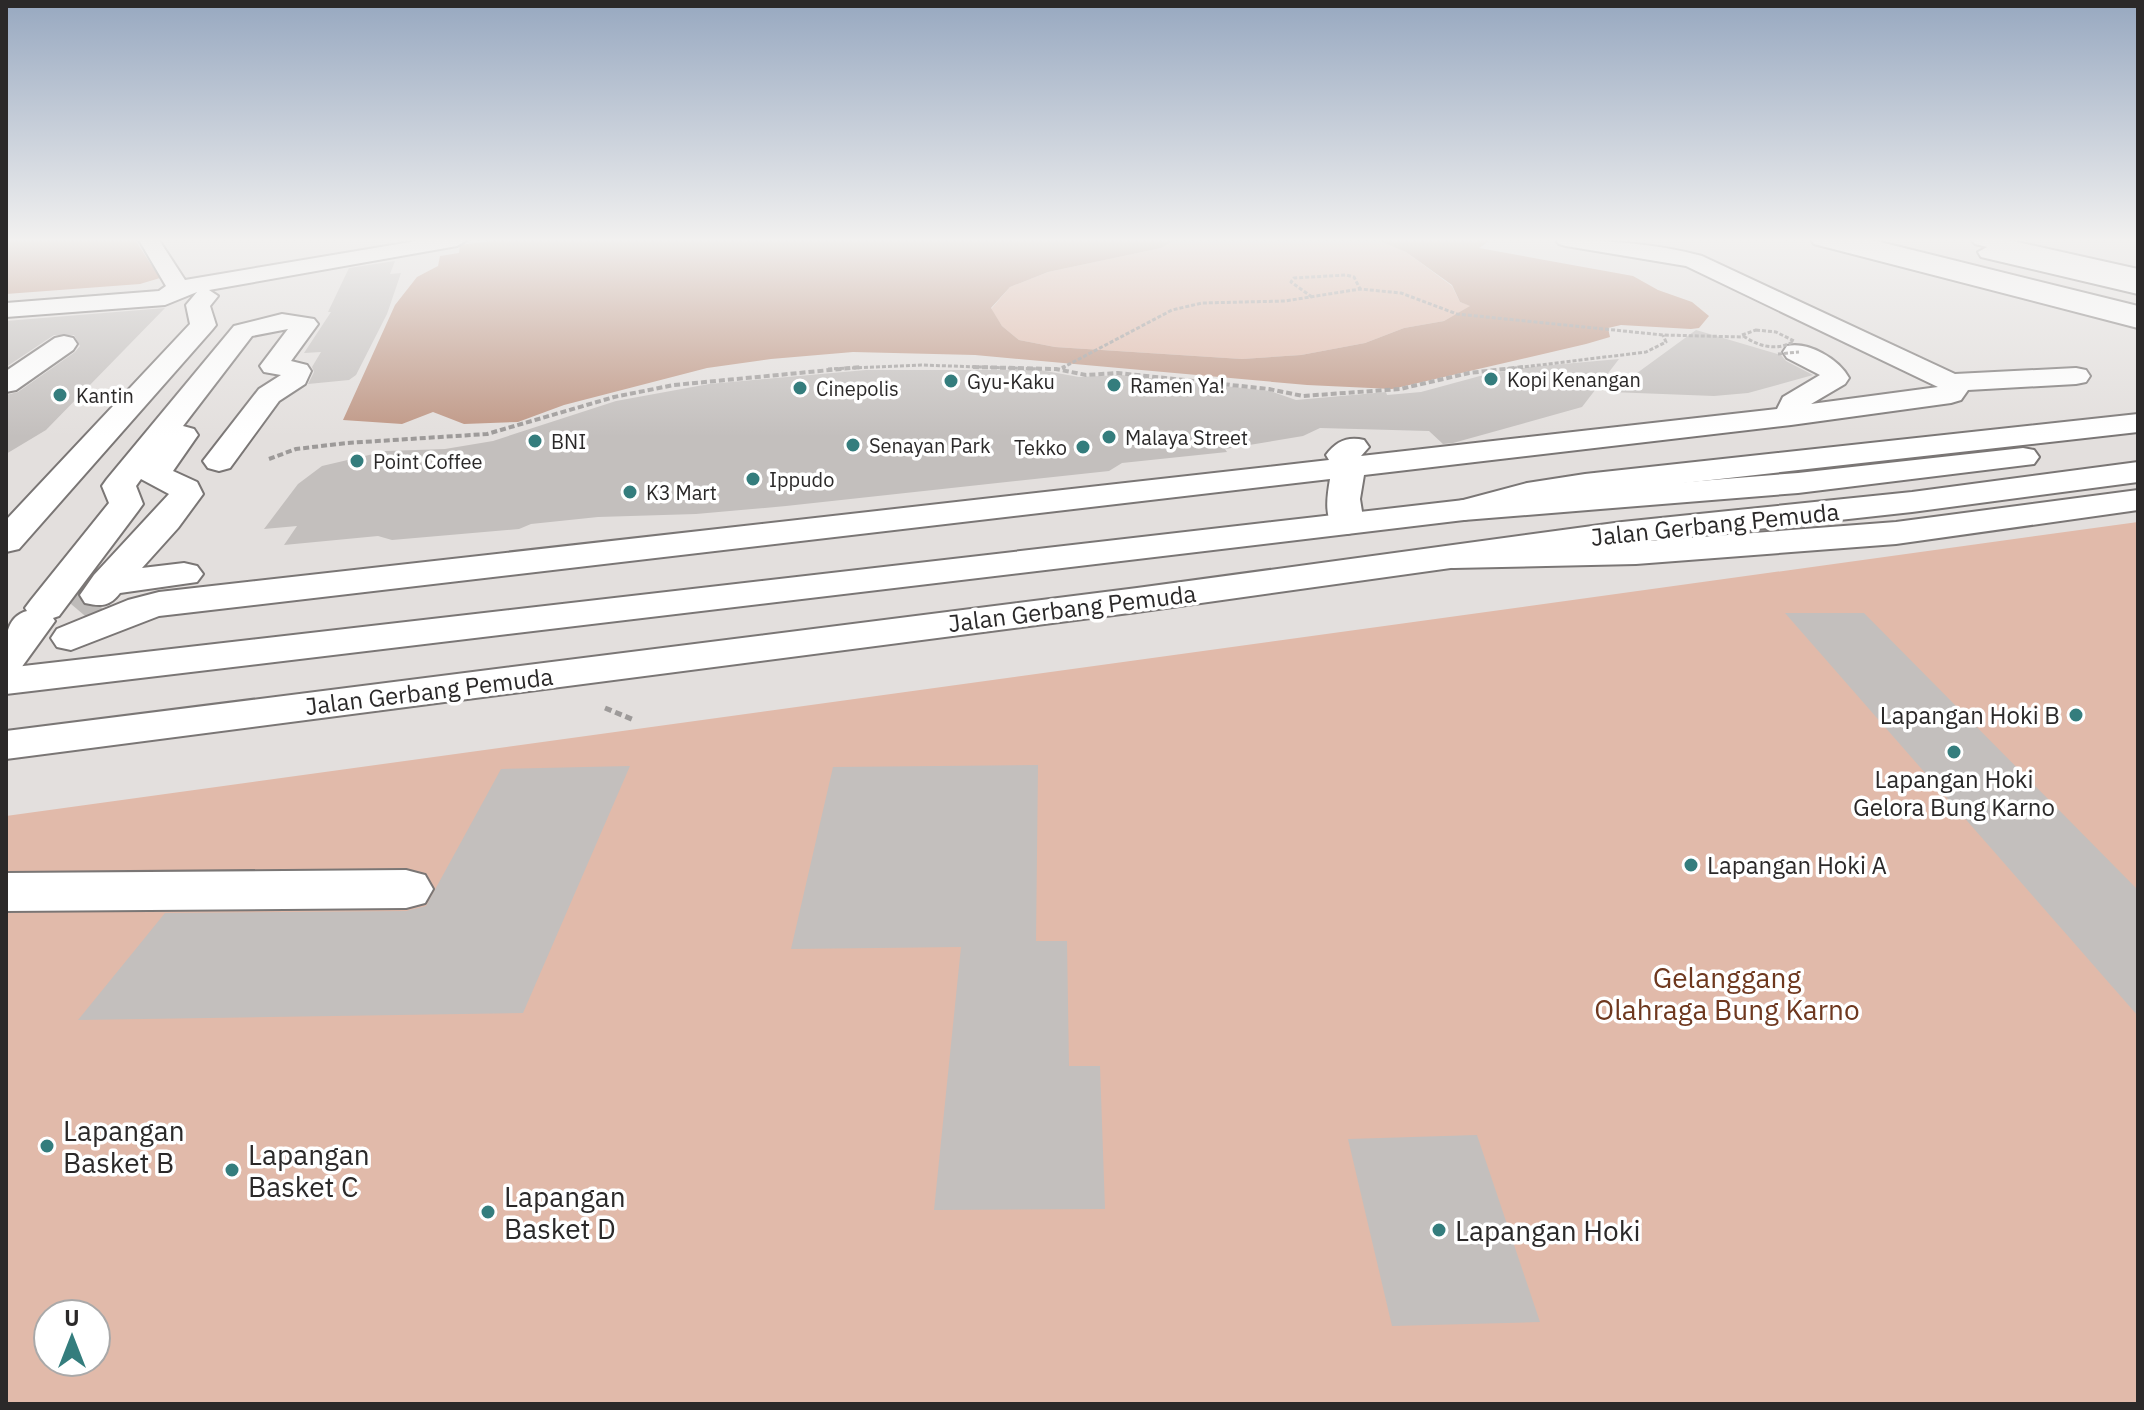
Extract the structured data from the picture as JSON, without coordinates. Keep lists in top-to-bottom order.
{
  "streets": {
    "main road": ["Jalan Gerbang Pemuda"]
  },
  "parks": ["Gelanggang Olahraga Bung Karno"],
  "places": [
    "Kopi Kenangan",
    "Gyu-Kaku",
    "Ramen Ya!",
    "Cinepolis",
    "Kantin",
    "Malaya Street",
    "BNI",
    "Senayan Park",
    "Tekko",
    "Point Coffee",
    "Ippudo",
    "K3 Mart",
    "Lapangan Hoki B",
    "Lapangan Hoki Gelora Bung Karno",
    "Lapangan Hoki A",
    "Lapangan Basket B",
    "Lapangan Basket C",
    "Lapangan Basket D",
    "Lapangan Hoki"
  ],
  "north": "top"
}
